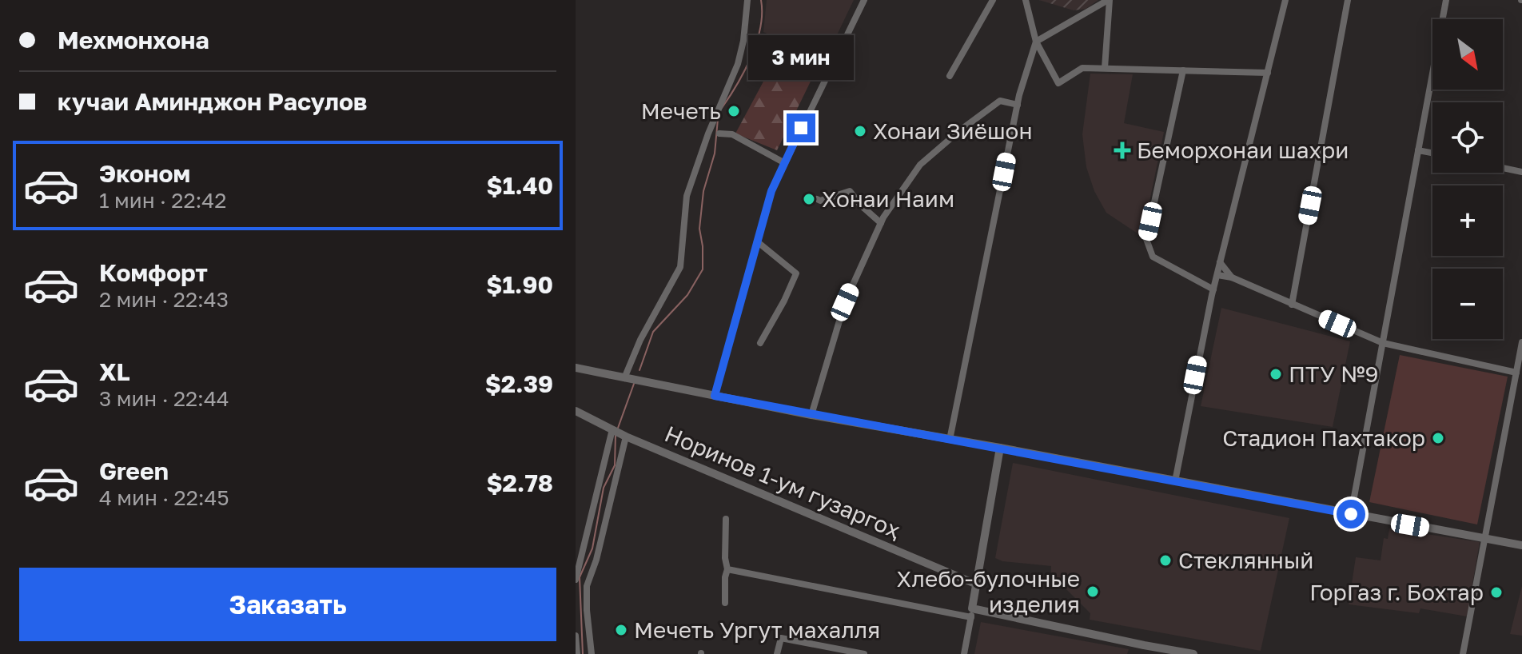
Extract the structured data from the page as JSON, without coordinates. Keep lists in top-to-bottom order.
{
  "streets": {
    "street": ["Норинов 1-ум гузаргоҳ"]
  },
  "places": {
    "other": [
      "Мечеть",
      "Хонаи Зиёшон",
      "Хонаи Наим",
      "ПТУ №9",
      "Стадион Пахтакор",
      "Стеклянный",
      "Хлебо-булочные изделия",
      "ГорГаз г. Бохтар",
      "Мечеть Ургут махалля"
    ],
    "health": ["Беморхонаи шахри"]
  },
  "north": "bottom right",
  "page": {
    "banner": ["Мехмонхона", "кучаи Аминджон Расулов"],
    "map_buttons": ["+", "−"],
    "bubble": "3 мин",
    "list": [
      {
        "name": "Эконом",
        "note": "1 мин · 22:42",
        "value": "$1.40"
      },
      {
        "name": "Комфорт",
        "note": "2 мин · 22:43",
        "value": "$1.90"
      },
      {
        "name": "XL",
        "note": "3 мин · 22:44",
        "value": "$2.39"
      },
      {
        "name": "Green",
        "note": "4 мин · 22:45",
        "value": "$2.78"
      }
    ],
    "buttons": "Заказать"
  }
}
